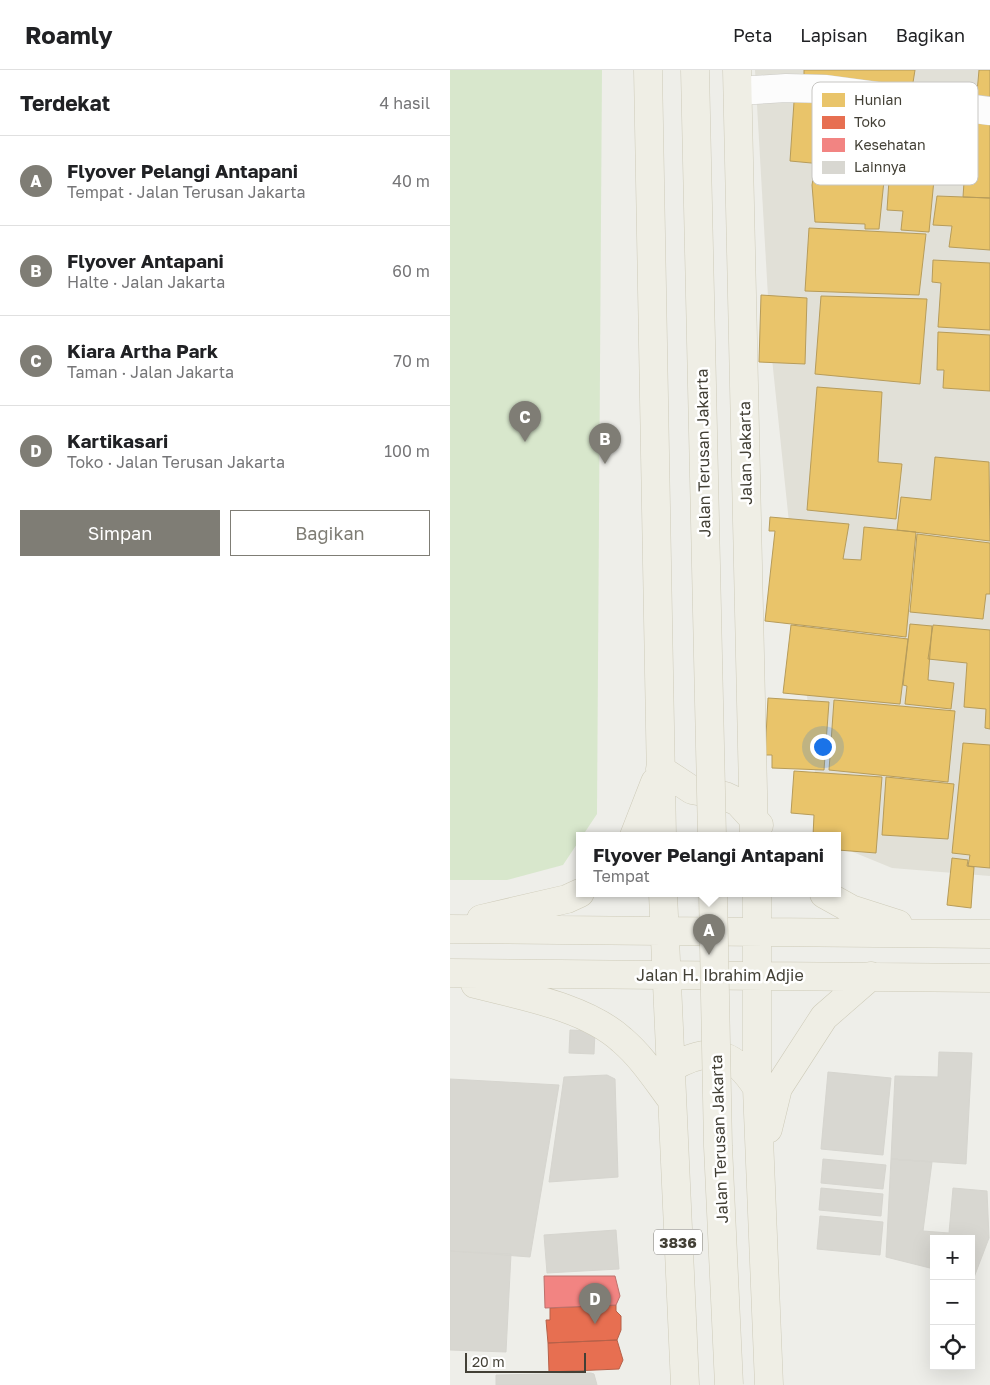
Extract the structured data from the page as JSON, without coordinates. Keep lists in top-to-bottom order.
{
  "streets": {
    "main road": [
      "Jalan Terusan Jakarta",
      "Jalan Jakarta",
      "Jalan H. Ibrahim Adjie",
      "3836"
    ]
  },
  "crossings": [
    ["Jalan H. Ibrahim Adjie", "3836"]
  ],
  "legend": [
    "Hunian",
    "Toko",
    "Kesehatan",
    "Lainnya"
  ],
  "scale_bar": "20 m",
  "page": {
    "header": "Roamly",
    "nav": ["Peta", "Lapisan", "Bagikan"],
    "heading": ["Terdekat", "4 hasil"],
    "list": [
      {
        "mark": "A",
        "name": "Flyover Pelangi Antapani",
        "note": "Tempat · Jalan Terusan Jakarta",
        "value": "40 m"
      },
      {
        "mark": "B",
        "name": "Flyover Antapani",
        "note": "Halte · Jalan Jakarta",
        "value": "60 m"
      },
      {
        "mark": "C",
        "name": "Kiara Artha Park",
        "note": "Taman · Jalan Jakarta",
        "value": "70 m"
      },
      {
        "mark": "D",
        "name": "Kartikasari",
        "note": "Toko · Jalan Terusan Jakarta",
        "value": "100 m"
      }
    ],
    "pins": [
      "C",
      "B",
      "A",
      "D"
    ],
    "buttons": ["Simpan", "Bagikan"],
    "popup": ["Flyover Pelangi Antapani", "Tempat"],
    "map_buttons": ["+", "−"],
    "scale": "20 m"
  }
}
